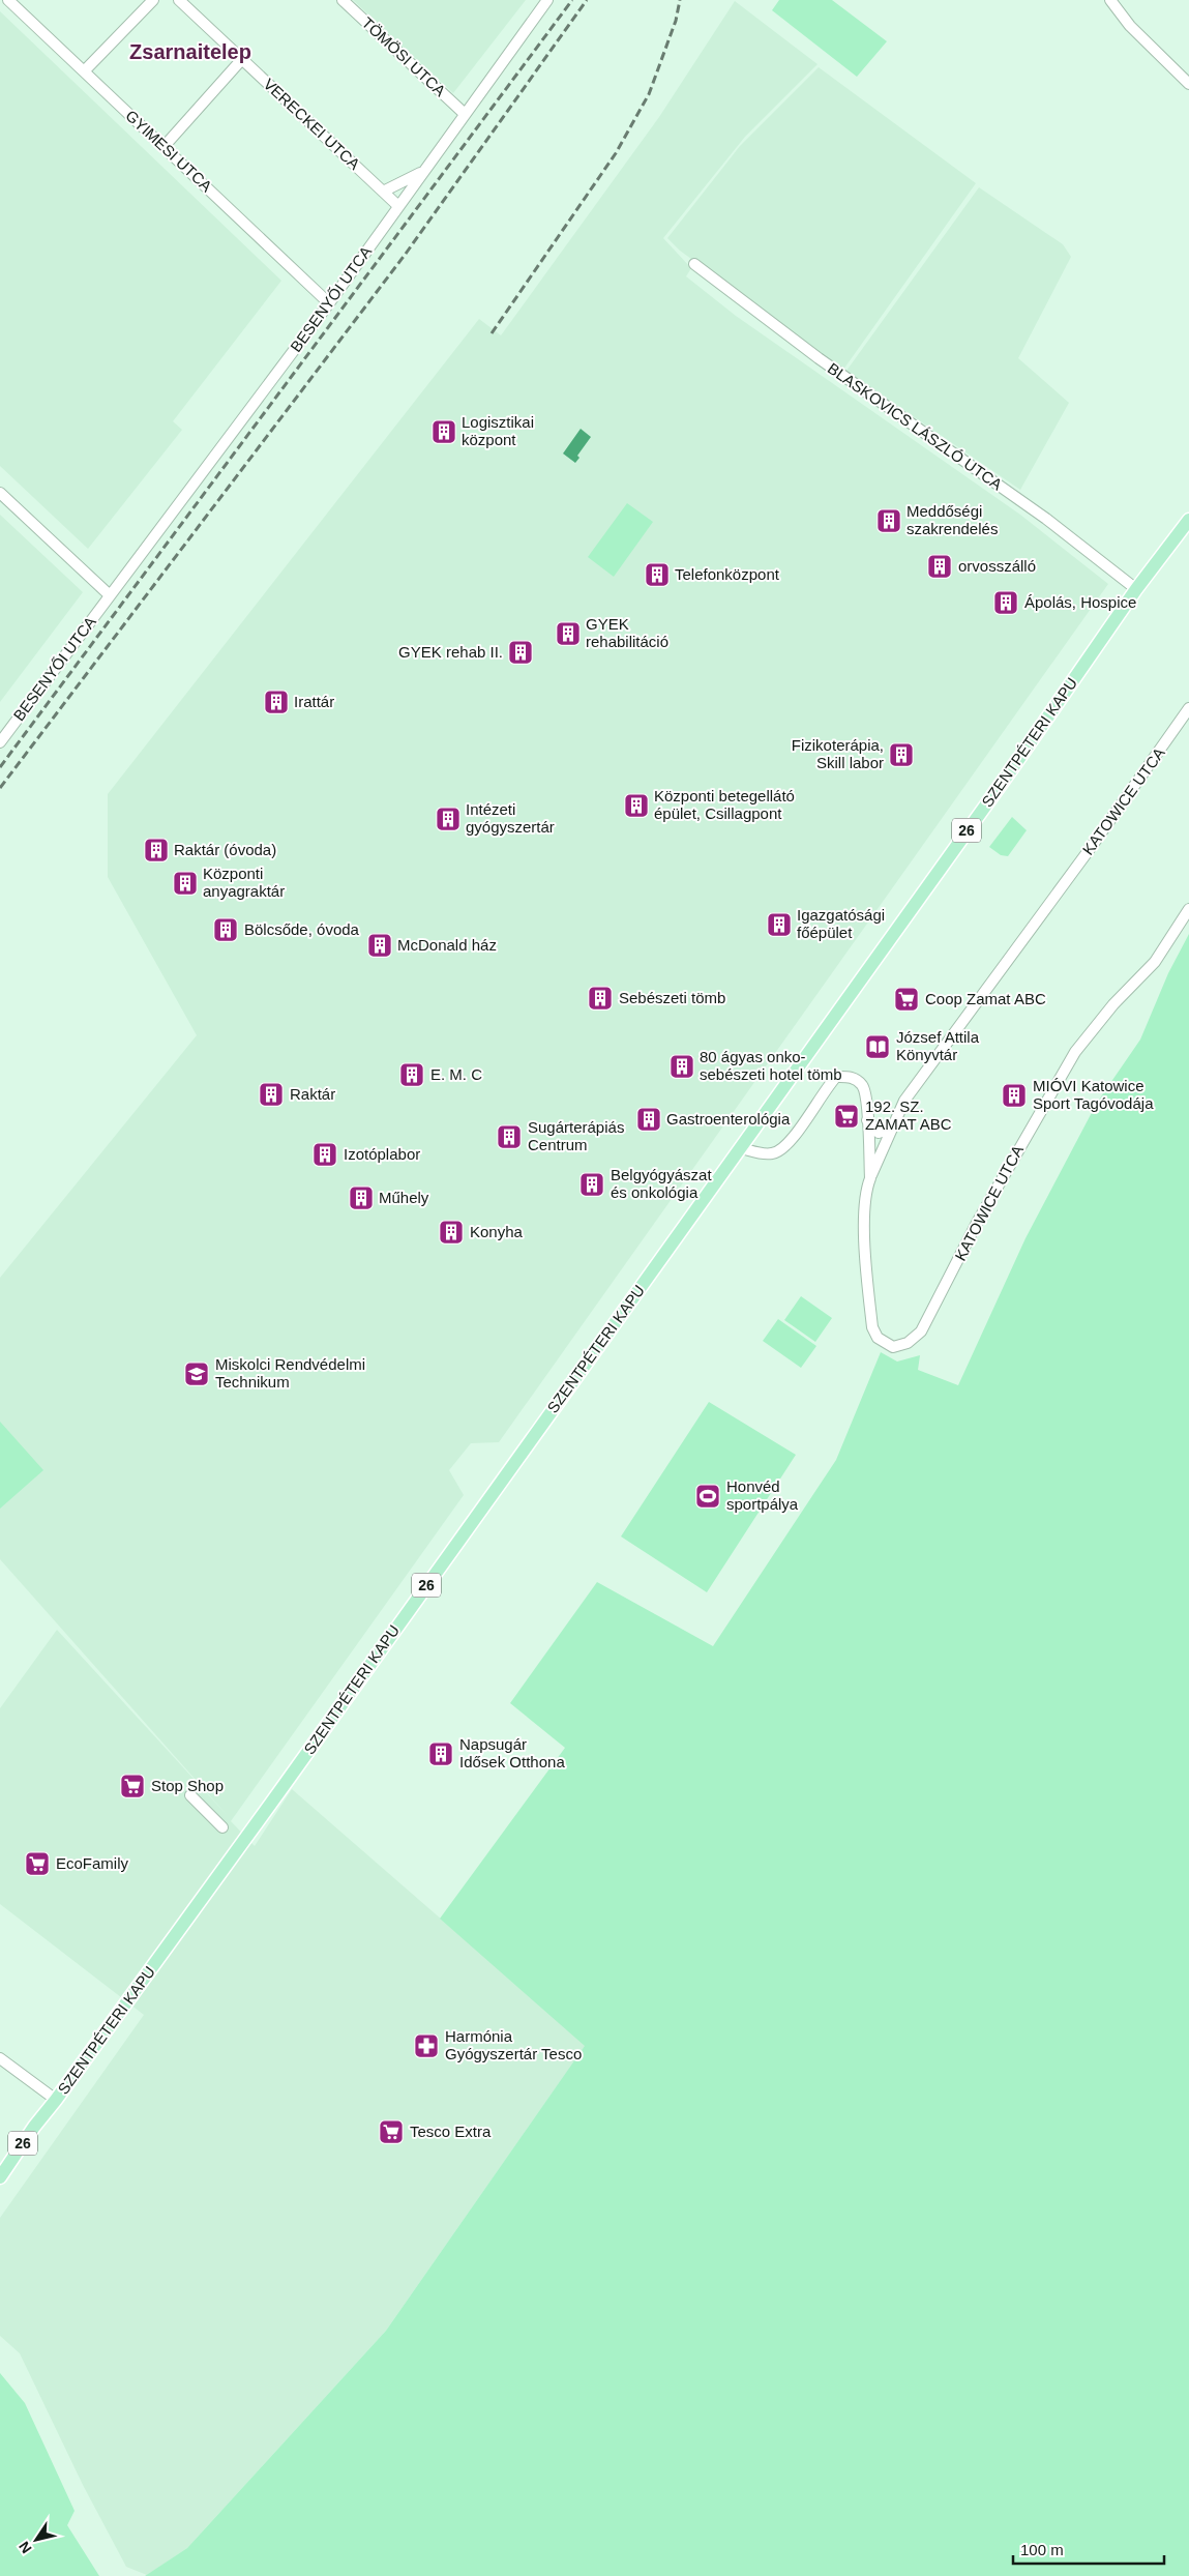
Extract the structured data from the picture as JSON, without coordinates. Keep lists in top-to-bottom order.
{
  "streets": {
    "main road": ["SZENTPÉTERI KAPU", "26"],
    "street": [
      "TÖMÖSI UTCA",
      "VERECKEI UTCA",
      "GYIMESI UTCA",
      "BESENYŐI UTCA",
      "BLASKOVICS LÁSZLÓ UTCA",
      "KATOWICE UTCA"
    ]
  },
  "crossings": [
    ["TÖMÖSI UTCA", "BESENYŐI UTCA"],
    ["VERECKEI UTCA", "BESENYŐI UTCA"],
    ["GYIMESI UTCA", "BESENYŐI UTCA"],
    ["BLASKOVICS LÁSZLÓ UTCA", "SZENTPÉTERI KAPU"],
    ["SZENTPÉTERI KAPU", "KATOWICE UTCA"]
  ],
  "districts": ["Zsarnaitelep"],
  "places": {
    "building": [
      "Logisztikai központ",
      "Meddőségi szakrendelés",
      "orvosszálló",
      "Telefonközpont",
      "Ápolás, Hospice",
      "GYEK rehabilitáció",
      "GYEK rehab II.",
      "Irattár",
      "Fizikoterápia, Skill labor",
      "Központi betegellátó épület, Csillagpont",
      "Intézeti gyógyszertár",
      "Raktár (óvoda)",
      "Központi anyagraktár",
      "Igazgatósági főépület",
      "Bölcsőde, óvoda",
      "McDonald ház",
      "Sebészeti tömb",
      "80 ágyas onko- sebészeti hotel tömb",
      "E. M. C",
      "Raktár",
      "MIÓVI Katowice Sport Tagóvodája",
      "Gastroenterológia",
      "Sugárterápiás Centrum",
      "Izotóplabor",
      "Belgyógyászat és onkológia",
      "Műhely",
      "Konyha",
      "Napsugár Idősek Otthona"
    ],
    "supermarket": [
      "Coop Zamat ABC",
      "192. SZ. ZAMAT ABC",
      "Stop Shop",
      "EcoFamily",
      "Tesco Extra"
    ],
    "library": ["József Attila Könyvtár"],
    "school or university": ["Miskolci Rendvédelmi Technikum"],
    "sports": ["Honvéd sportpálya"],
    "pharmacy": ["Harmónia Gyógyszertár Tesco"]
  },
  "scale_bar": "100 m",
  "north": "bottom left"
}
